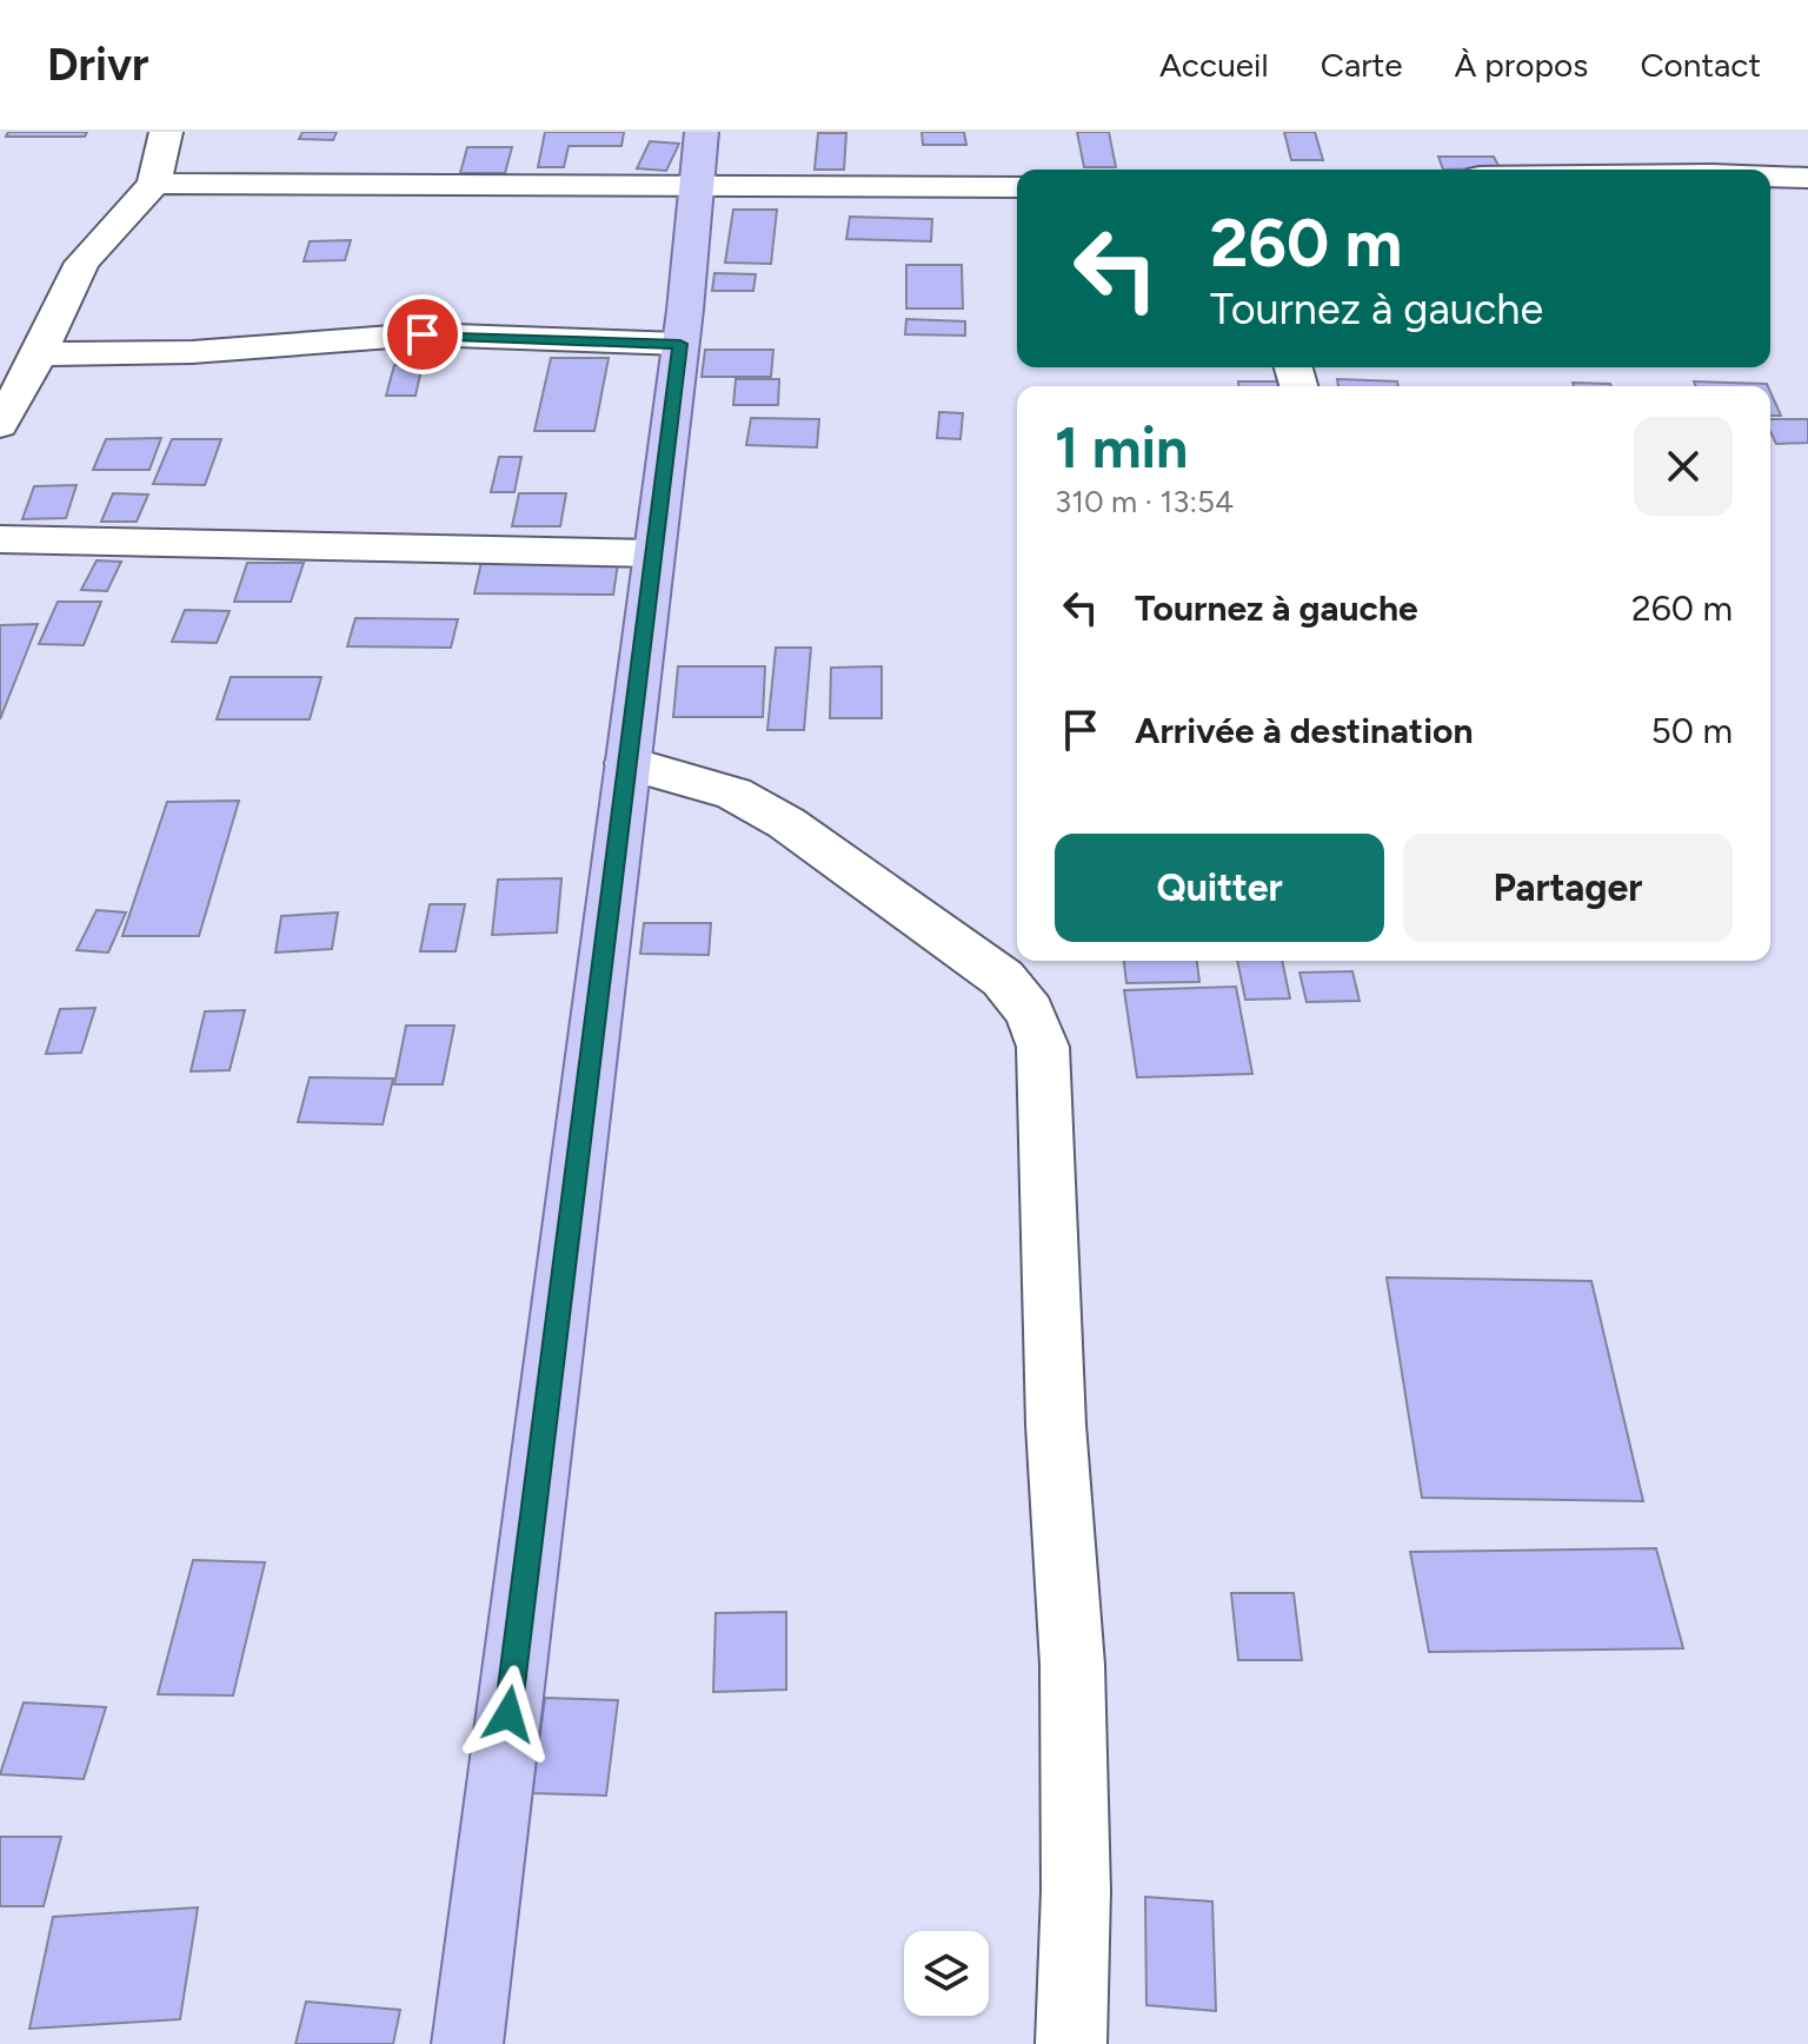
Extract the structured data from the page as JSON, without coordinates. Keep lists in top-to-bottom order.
{
  "page": {
    "header": "Drivr",
    "nav": [
      "Accueil",
      "Carte",
      "À propos",
      "Contact"
    ],
    "turn": ["260 m", "Tournez à gauche"],
    "heading": ["1 min", "310 m · 13:54"],
    "list": [
      {
        "name": "Tournez à gauche",
        "value": "260 m"
      },
      {
        "name": "Arrivée à destination",
        "value": "50 m"
      }
    ],
    "buttons": ["Quitter", "Partager"]
  }
}
